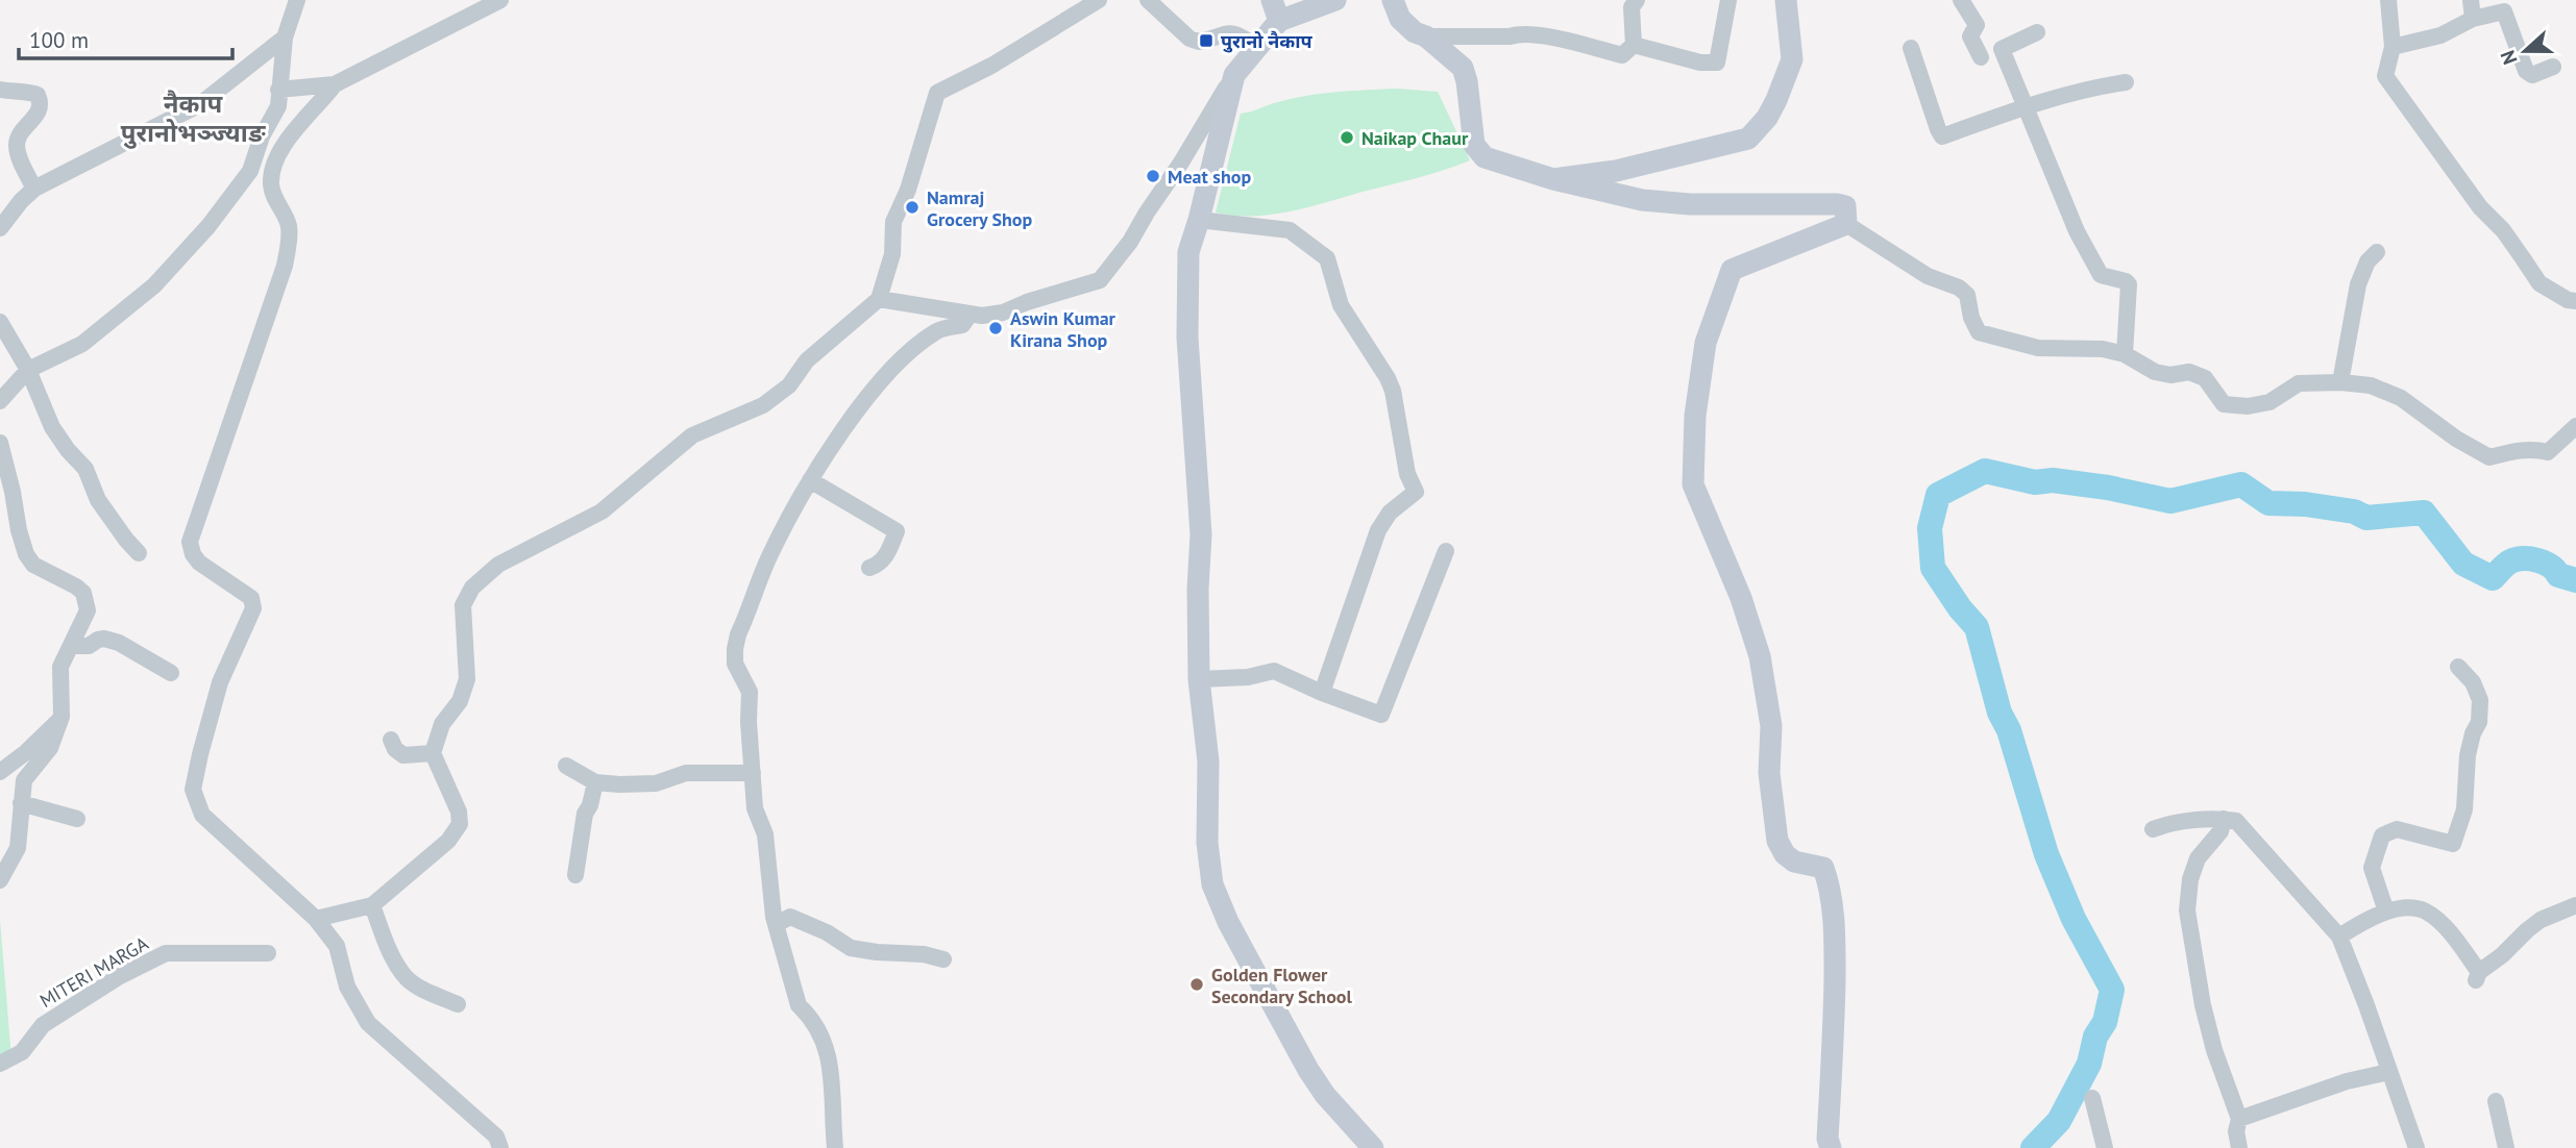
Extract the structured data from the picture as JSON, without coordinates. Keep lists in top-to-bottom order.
{
  "streets": {
    "street": ["MITERI MARGA"]
  },
  "districts": ["नैकाप पुरानोभञ्ज्याङ"],
  "places": {
    "transit": ["पुरानो नैकाप"],
    "other": [
      "Naikap Chaur",
      "Meat shop",
      "Namraj Grocery Shop",
      "Aswin Kumar Kirana Shop",
      "Golden Flower Secondary School"
    ]
  },
  "scale_bar": "100 m",
  "north": "left"
}
